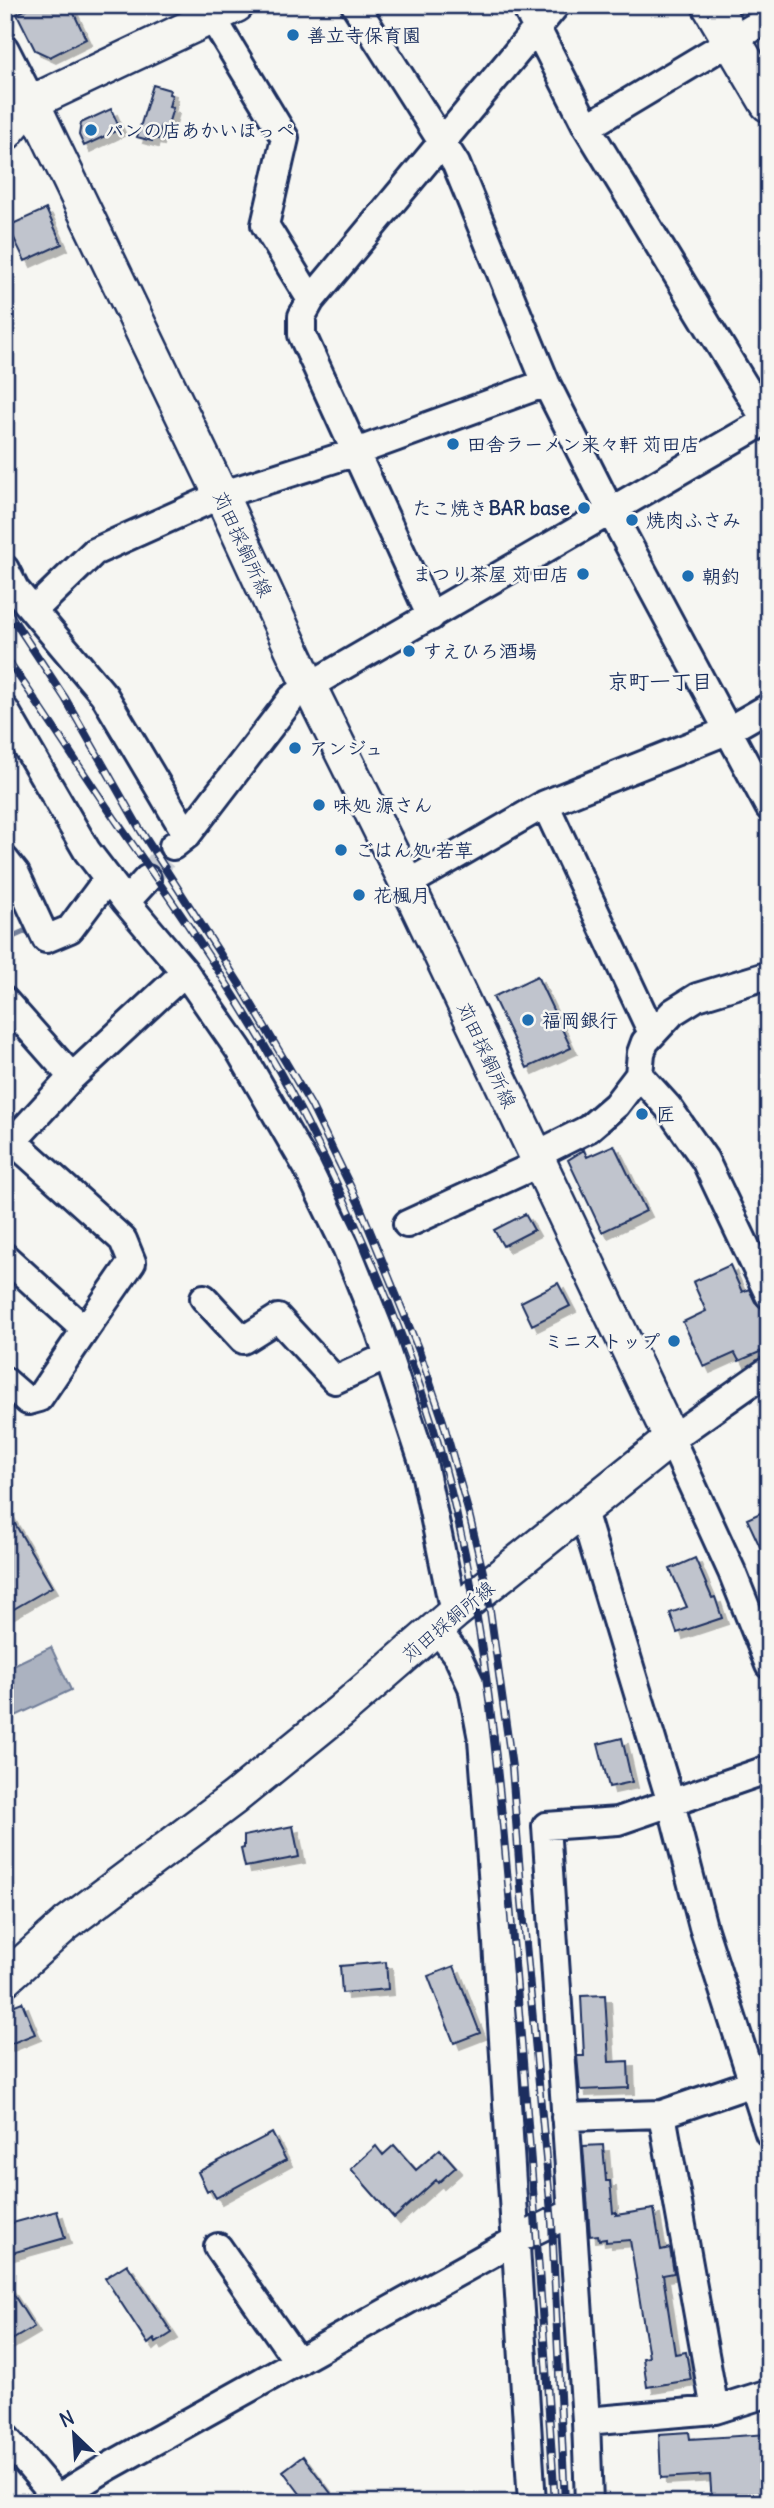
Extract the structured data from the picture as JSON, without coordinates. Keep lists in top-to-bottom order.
{
  "streets": {
    "main road": ["苅田採銅所線"]
  },
  "districts": ["京町一丁目"],
  "places": [
    "善立寺保育園",
    "パンの店あかいほっぺ",
    "田舎ラーメン来々軒 苅田店",
    "たこ焼きBAR base",
    "焼肉ふさみ",
    "まつり茶屋 苅田店",
    "朝釣",
    "すえひろ酒場",
    "アンジュ",
    "味処 源さん",
    "ごはん処 若草",
    "花楓月",
    "福岡銀行",
    "匠",
    "ミニストップ"
  ],
  "north": "top left"
}
